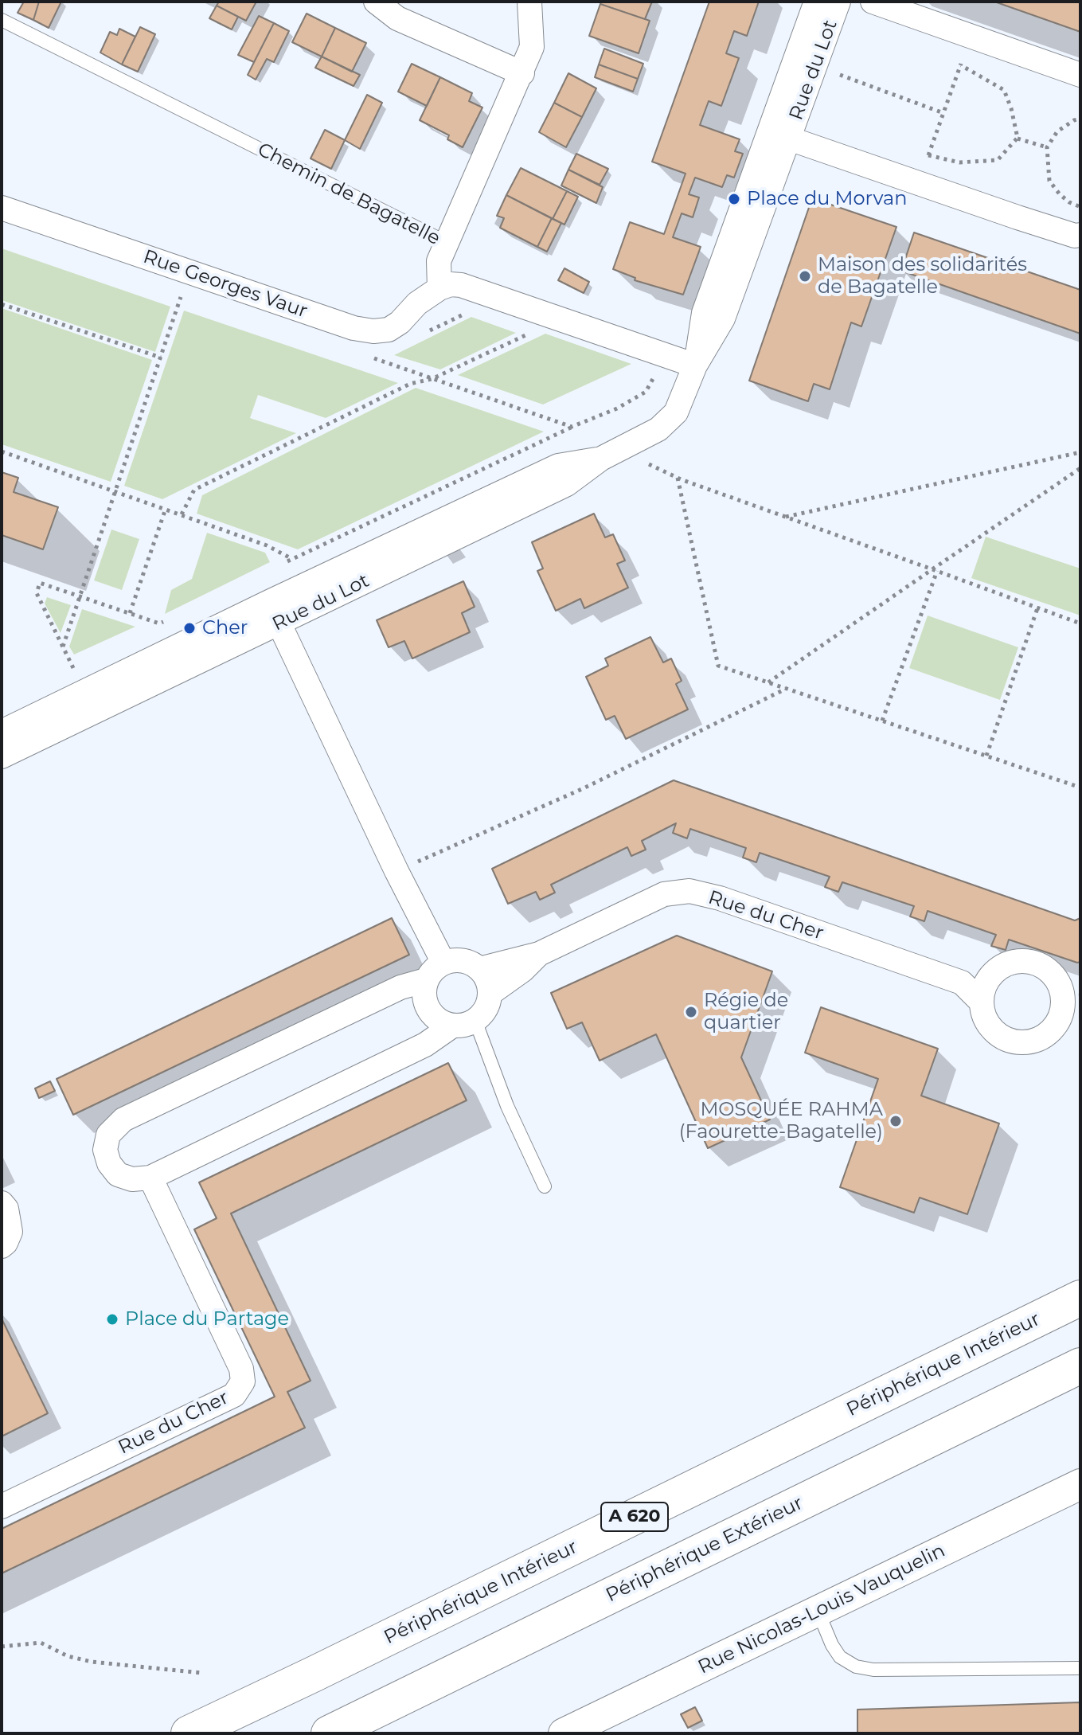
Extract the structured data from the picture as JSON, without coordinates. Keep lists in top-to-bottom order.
{
  "streets": {
    "highway": ["Périphérique Intérieur", "A 620", "Périphérique Extérieur"],
    "street": [
      "Rue du Lot",
      "Chemin de Bagatelle",
      "Rue Georges Vaur",
      "Rue du Cher",
      "Rue Nicolas-Louis Vauquelin"
    ]
  },
  "crossings": [
    ["Chemin de Bagatelle", "Rue Georges Vaur"]
  ],
  "places": [
    "Place du Morvan",
    "Maison des solidarités de Bagatelle",
    "Cher",
    "Régie de quartier",
    "MOSQUÉE RAHMA (Faourette-Bagatelle)",
    "Place du Partage"
  ]
}
